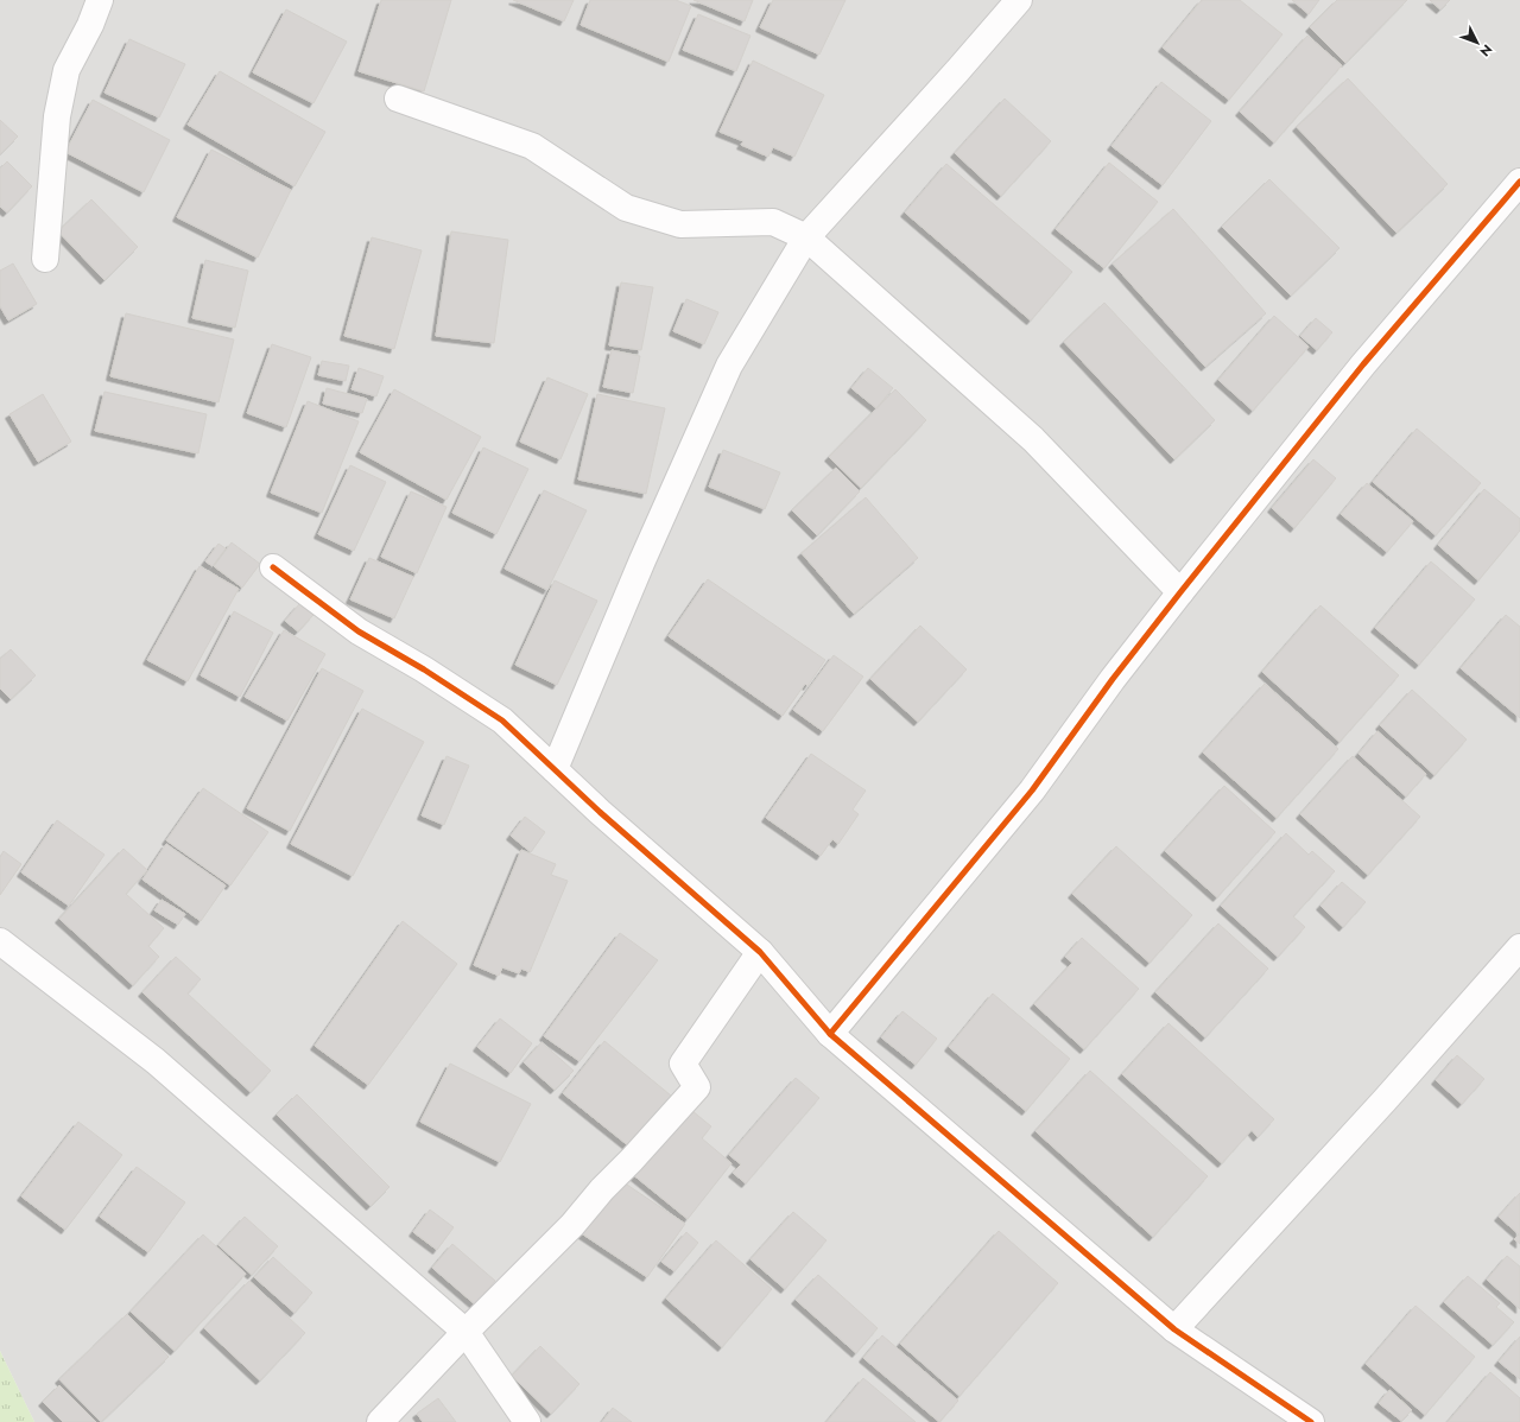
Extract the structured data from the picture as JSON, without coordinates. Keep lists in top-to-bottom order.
{
  "north": "bottom right"
}
